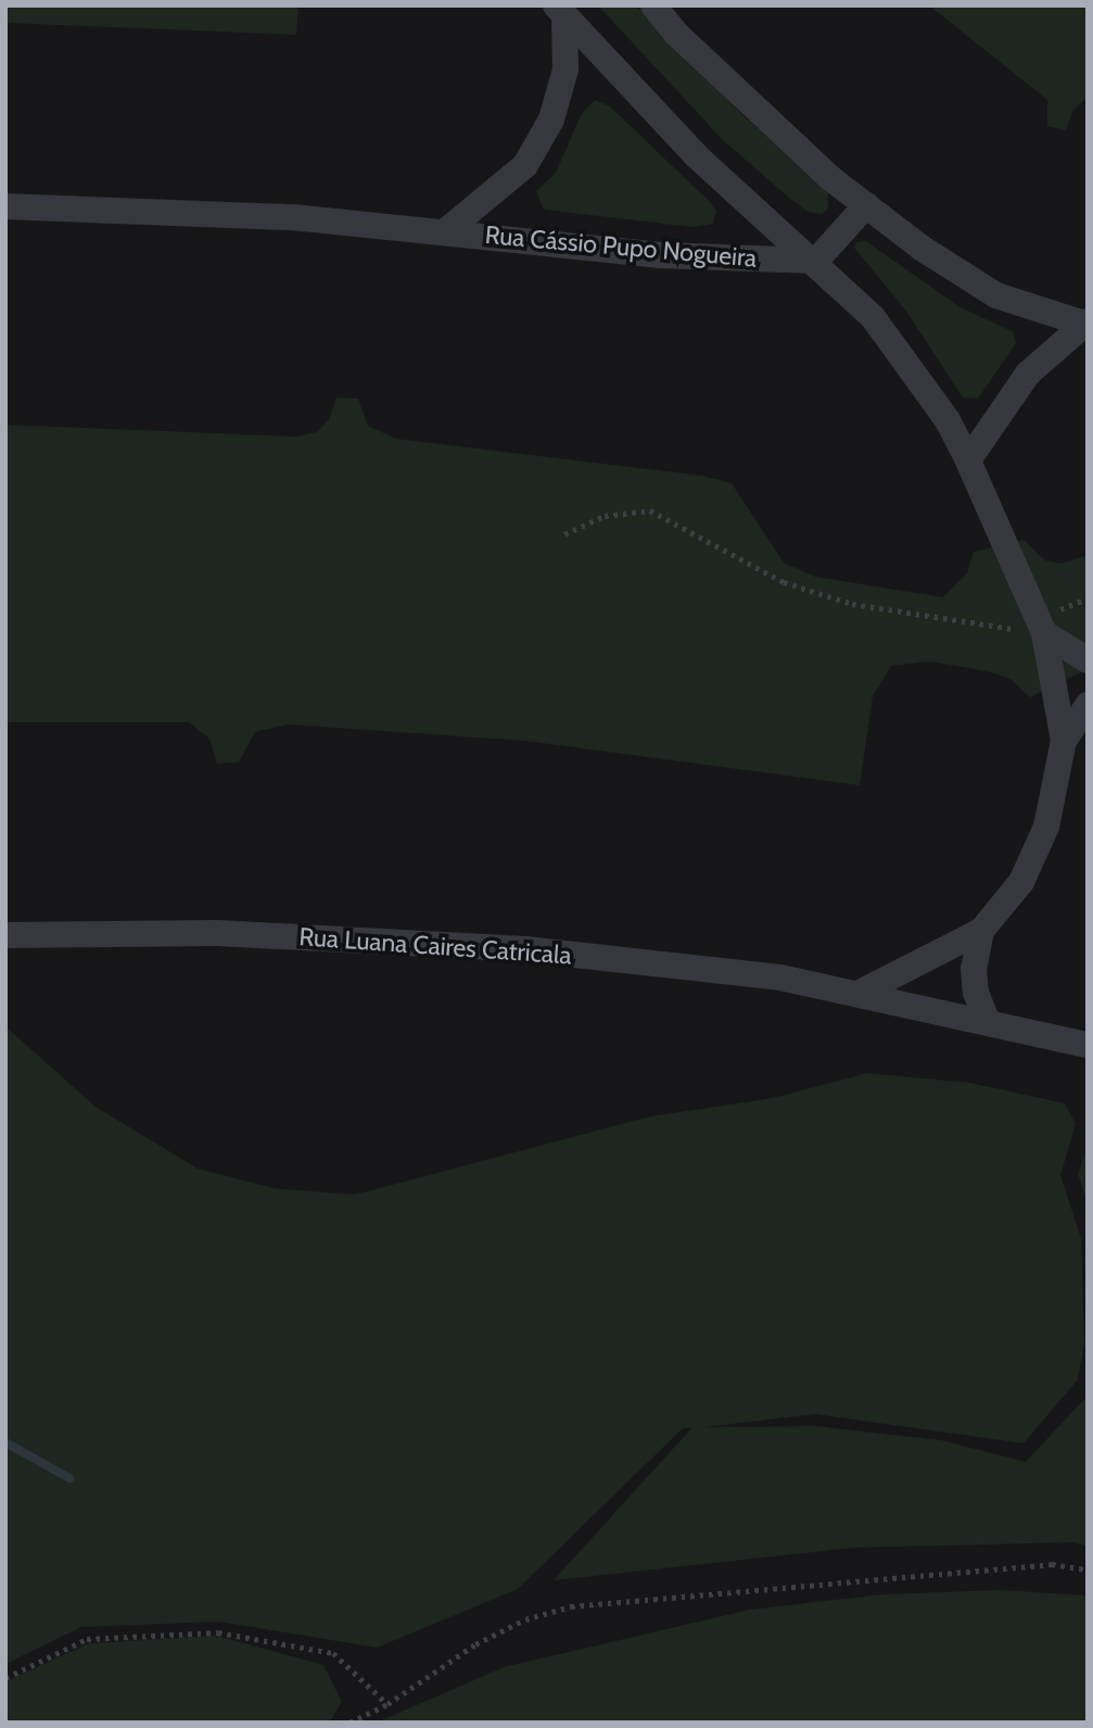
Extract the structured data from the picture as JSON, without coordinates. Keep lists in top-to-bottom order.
{
  "streets": {
    "street": ["Rua Cássio Pupo Nogueira", "Rua Luana Caires Catricala"]
  }
}
